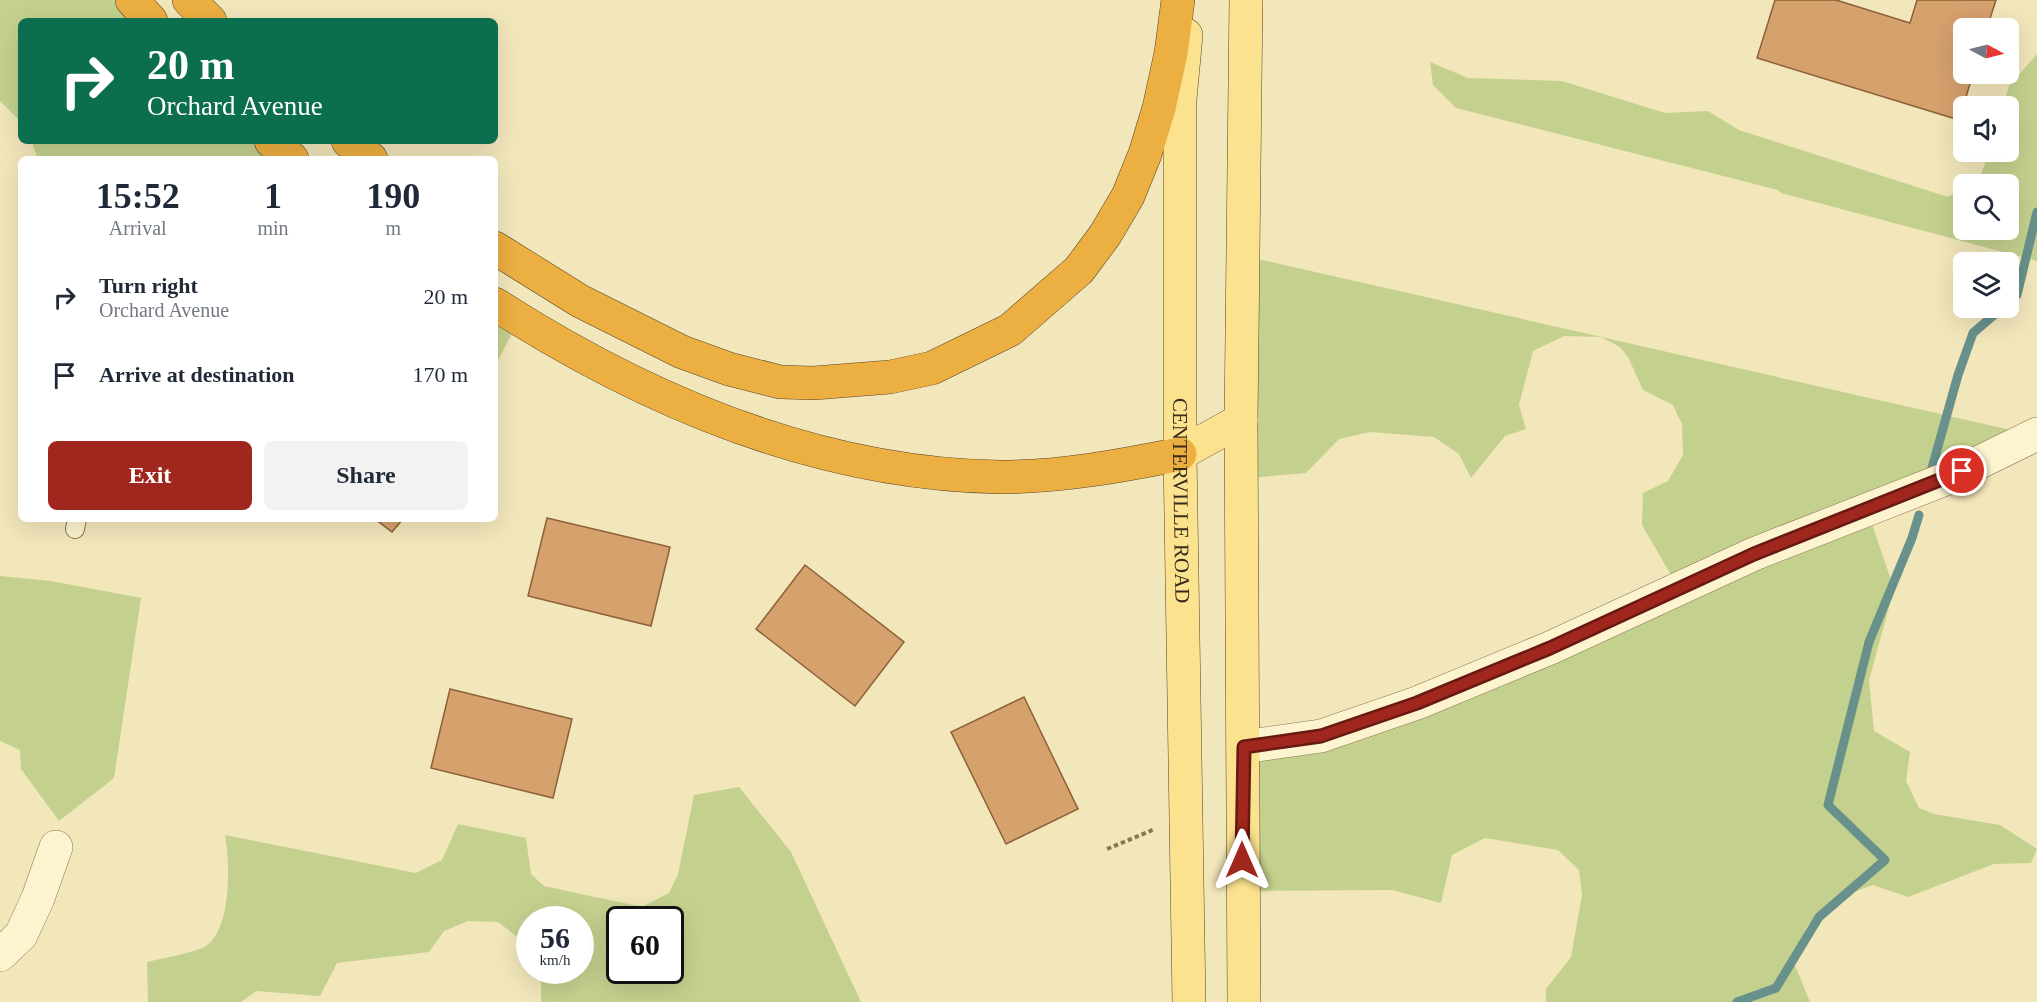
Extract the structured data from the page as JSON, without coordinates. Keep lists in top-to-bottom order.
{
  "streets": {
    "main road": ["CENTERVILLE ROAD"]
  },
  "north": "right",
  "page": {
    "turn": ["20 m", "Orchard Avenue"],
    "eta": [
      "15:52",
      "Arrival",
      "1",
      "min",
      "190",
      "m"
    ],
    "list": [
      {
        "name": "Turn right",
        "note": "Orchard Avenue",
        "value": "20 m"
      },
      {
        "name": "Arrive at destination",
        "value": "170 m"
      }
    ],
    "buttons": ["Exit", "Share"],
    "speed": "56 km/h",
    "limit": "60"
  }
}
